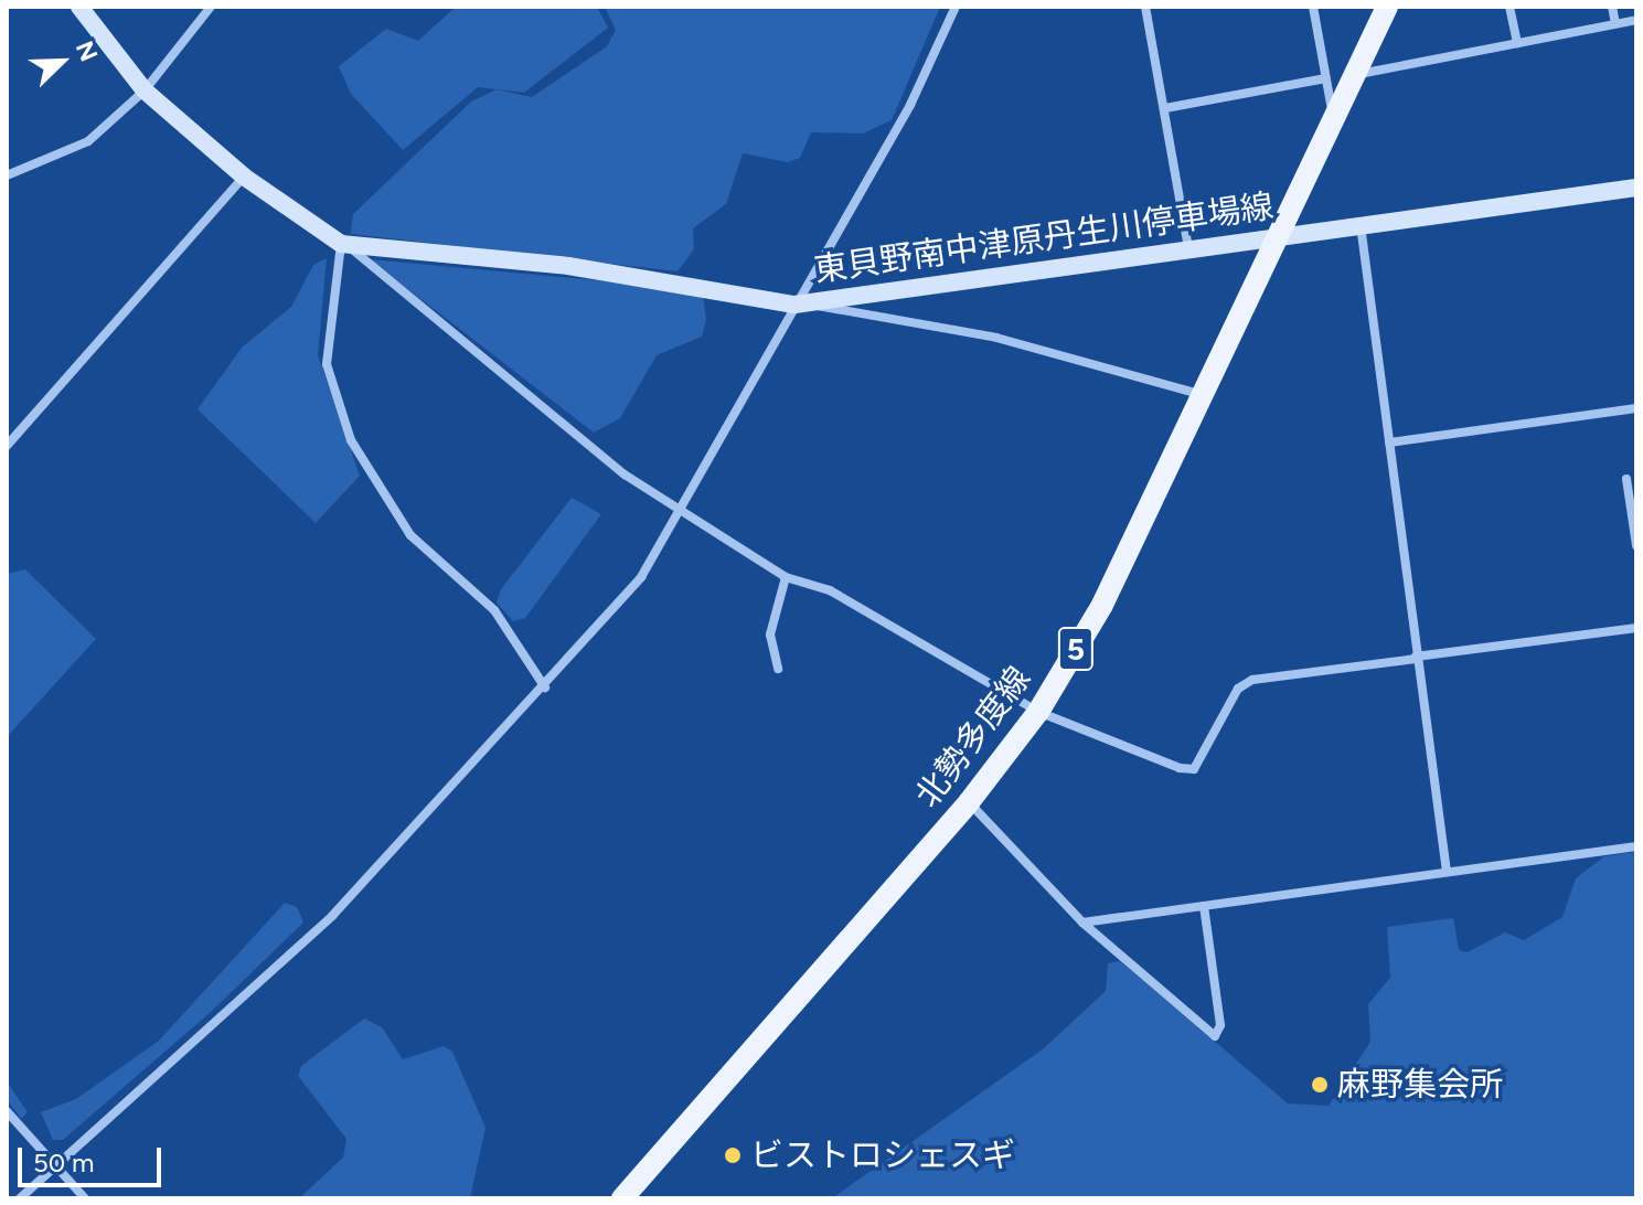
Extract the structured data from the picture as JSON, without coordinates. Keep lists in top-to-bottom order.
{
  "streets": {
    "main road": ["東貝野南中津原丹生川停車場線", "5", "北勢多度線"]
  },
  "crossings": [
    ["東貝野南中津原丹生川停車場線", "北勢多度線"]
  ],
  "places": ["麻野集会所", "ビストロシェスギ"],
  "scale_bar": "50 m",
  "north": "top right"
}
